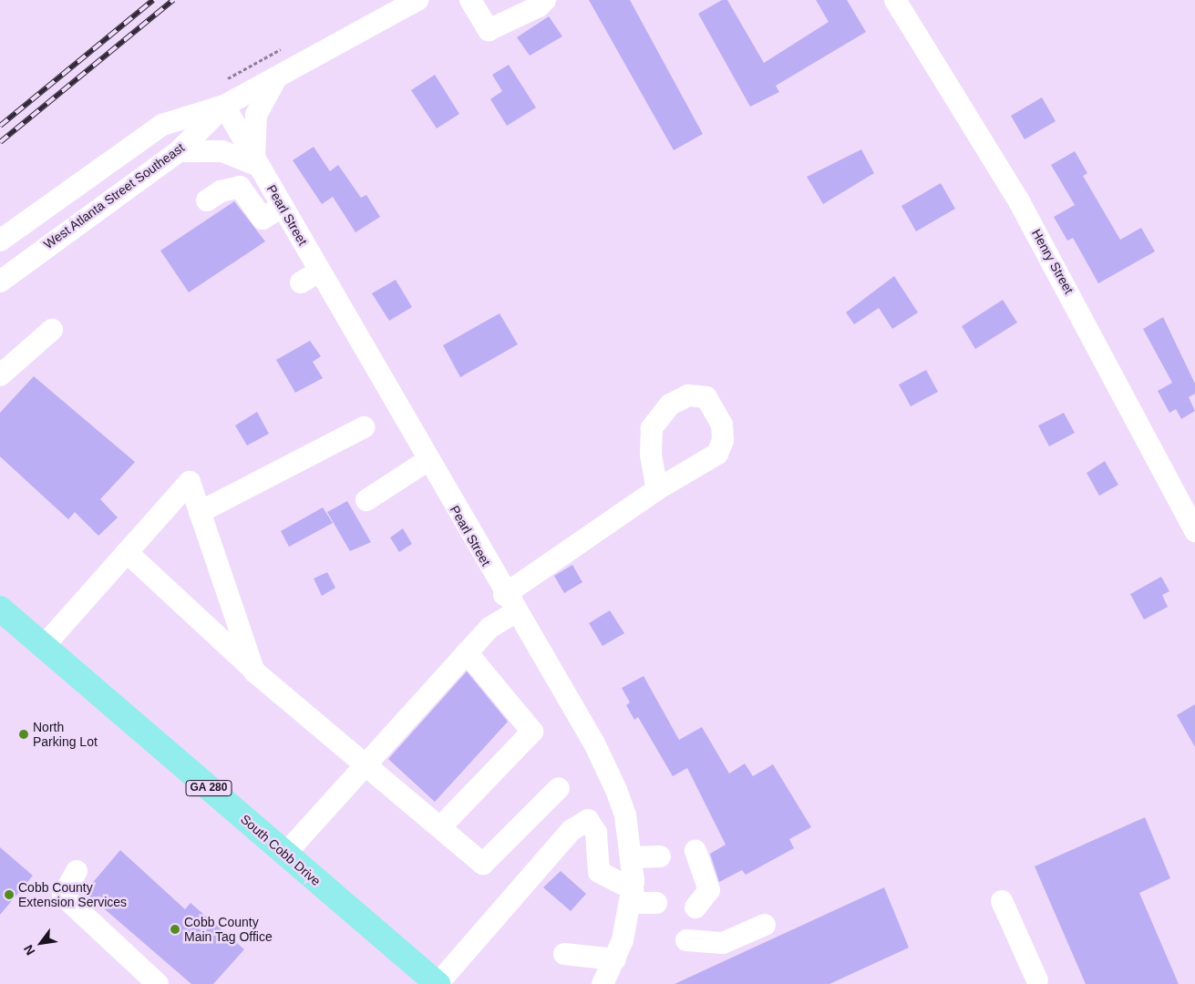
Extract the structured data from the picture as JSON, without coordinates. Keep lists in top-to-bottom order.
{
  "streets": {
    "main road": ["GA 280", "South Cobb Drive"],
    "street": ["West Atlanta Street Southeast", "Pearl Street", "Henry Street"]
  },
  "crossings": [
    ["West Atlanta Street Southeast", "Pearl Street"]
  ],
  "places": ["North Parking Lot", "Cobb County Extension Services", "Cobb County Main Tag Office"],
  "north": "bottom left"
}
